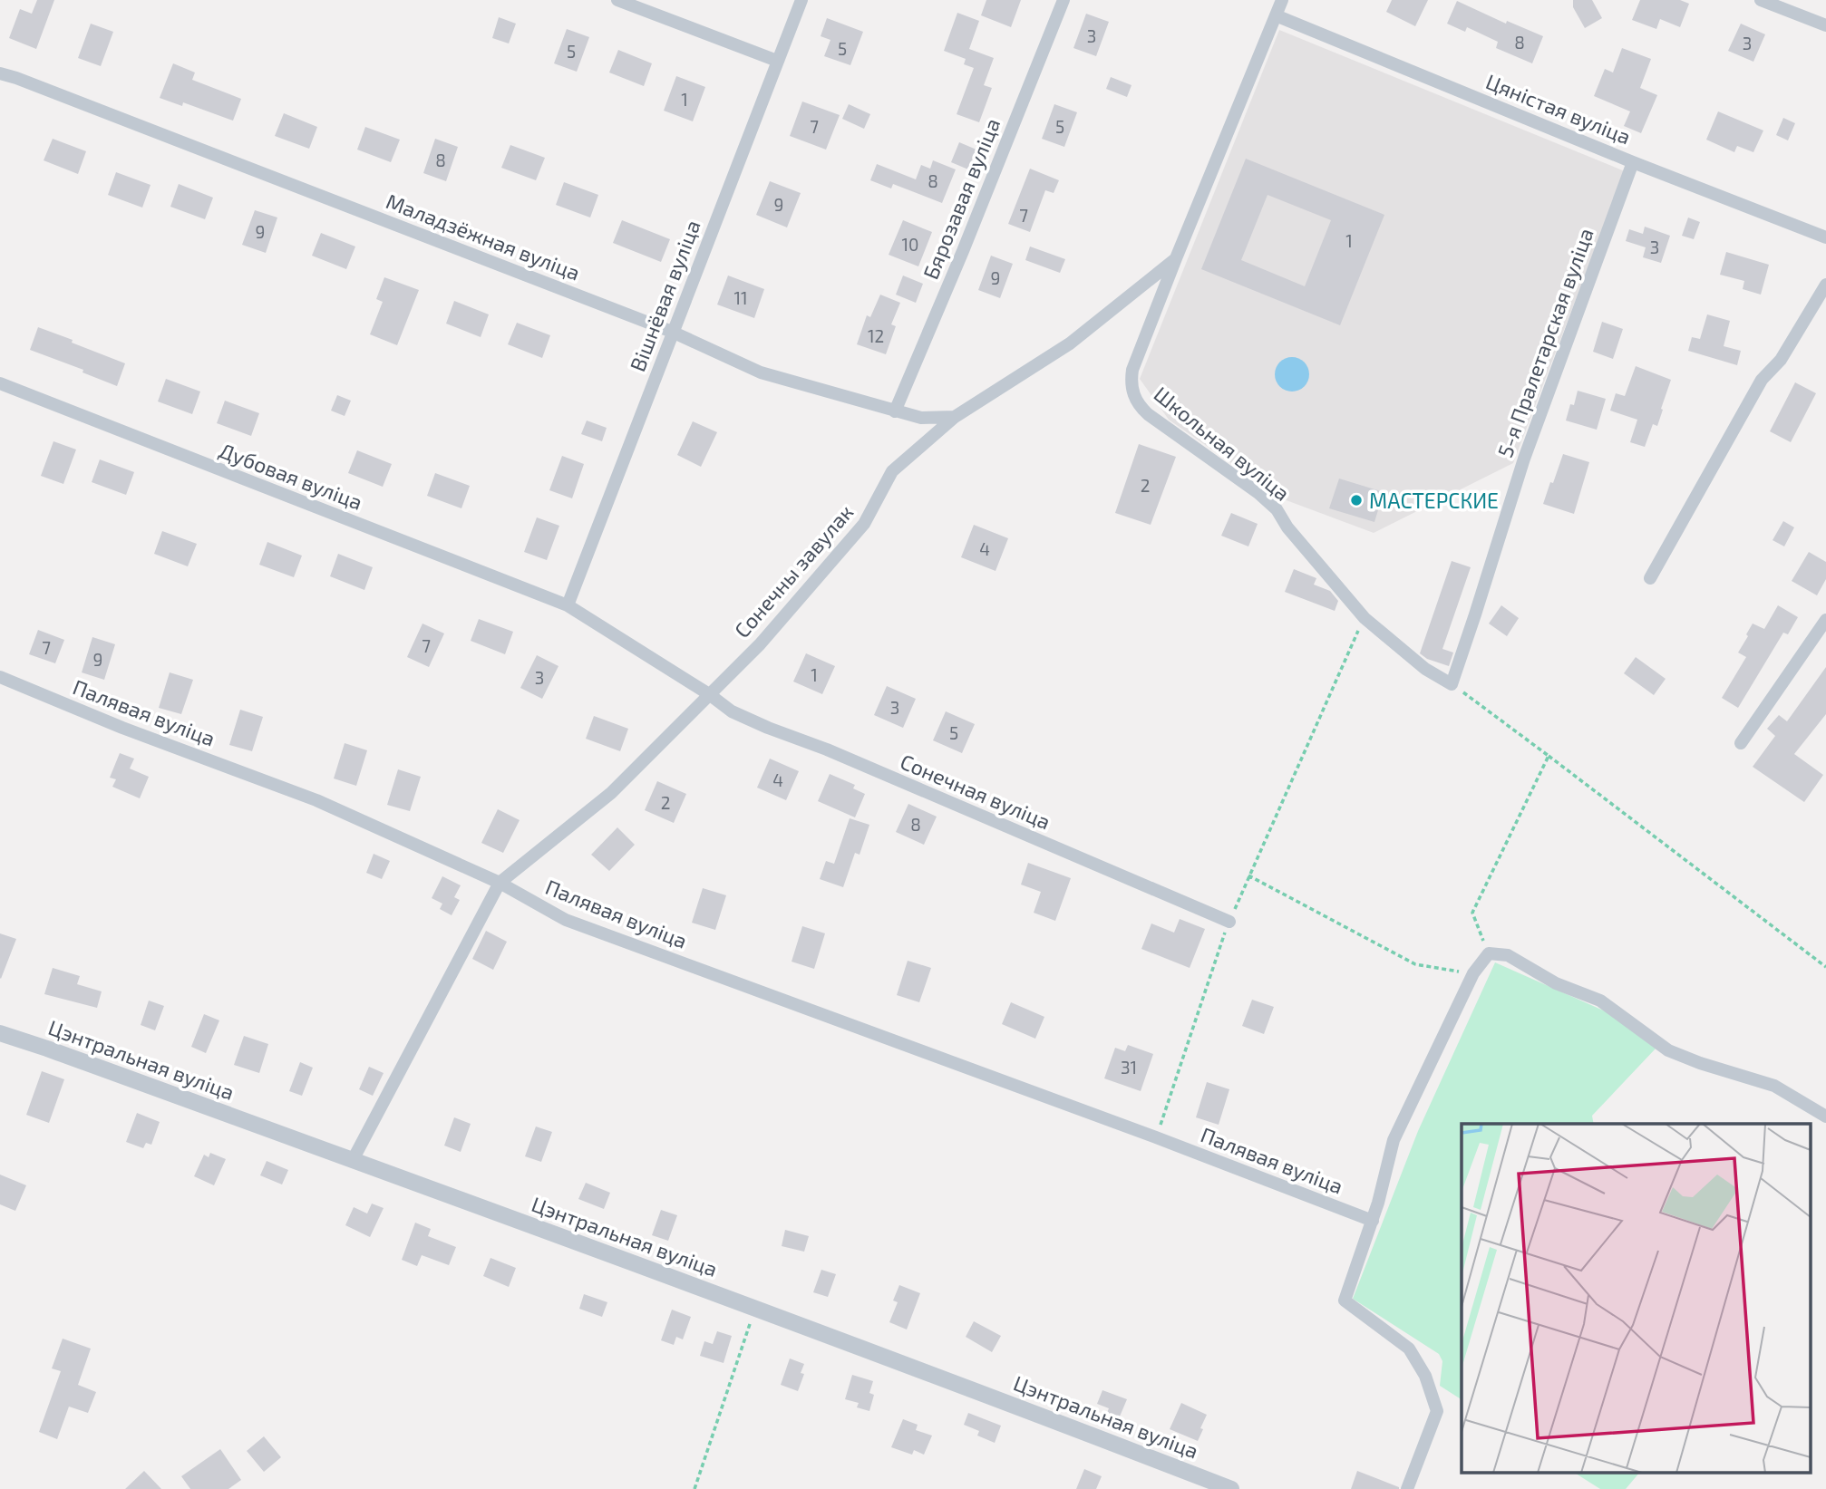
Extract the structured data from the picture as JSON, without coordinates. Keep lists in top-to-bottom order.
{
  "streets": {
    "street": [
      "Цяністая вуліца",
      "Бярозавая вуліца",
      "Маладзёжная вуліца",
      "Вішнёвая вуліца",
      "5-я Пралетарская вуліца",
      "Школьная вуліца",
      "Дубовая вуліца",
      "Сонечны завулак",
      "Палявая вуліца",
      "Сонечная вуліца",
      "Цэнтральная вуліца"
    ]
  },
  "crossings": [
    ["Цяністая вуліца", "5-я Пралетарская вуліца"],
    ["Цяністая вуліца", "Школьная вуліца"],
    ["Бярозавая вуліца", "Маладзёжная вуліца"],
    ["Маладзёжная вуліца", "Вішнёвая вуліца"],
    ["Маладзёжная вуліца", "Сонечны завулак"],
    ["Вішнёвая вуліца", "Дубовая вуліца"],
    ["5-я Пралетарская вуліца", "Школьная вуліца"],
    ["Школьная вуліца", "Сонечны завулак"],
    ["Сонечны завулак", "Палявая вуліца"],
    ["Сонечны завулак", "Сонечная вуліца"]
  ],
  "places": ["МАСТЕРСКИЕ"],
  "house_numbers": [
    "3",
    "8",
    "3",
    "5",
    "5",
    "1",
    "7",
    "5",
    "8",
    "8",
    "9",
    "7",
    "9",
    "1",
    "10",
    "3",
    "9",
    "11",
    "12",
    "2",
    "4",
    "7",
    "7",
    "9",
    "1",
    "3",
    "3",
    "5",
    "4",
    "2",
    "8",
    "31"
  ]
}
